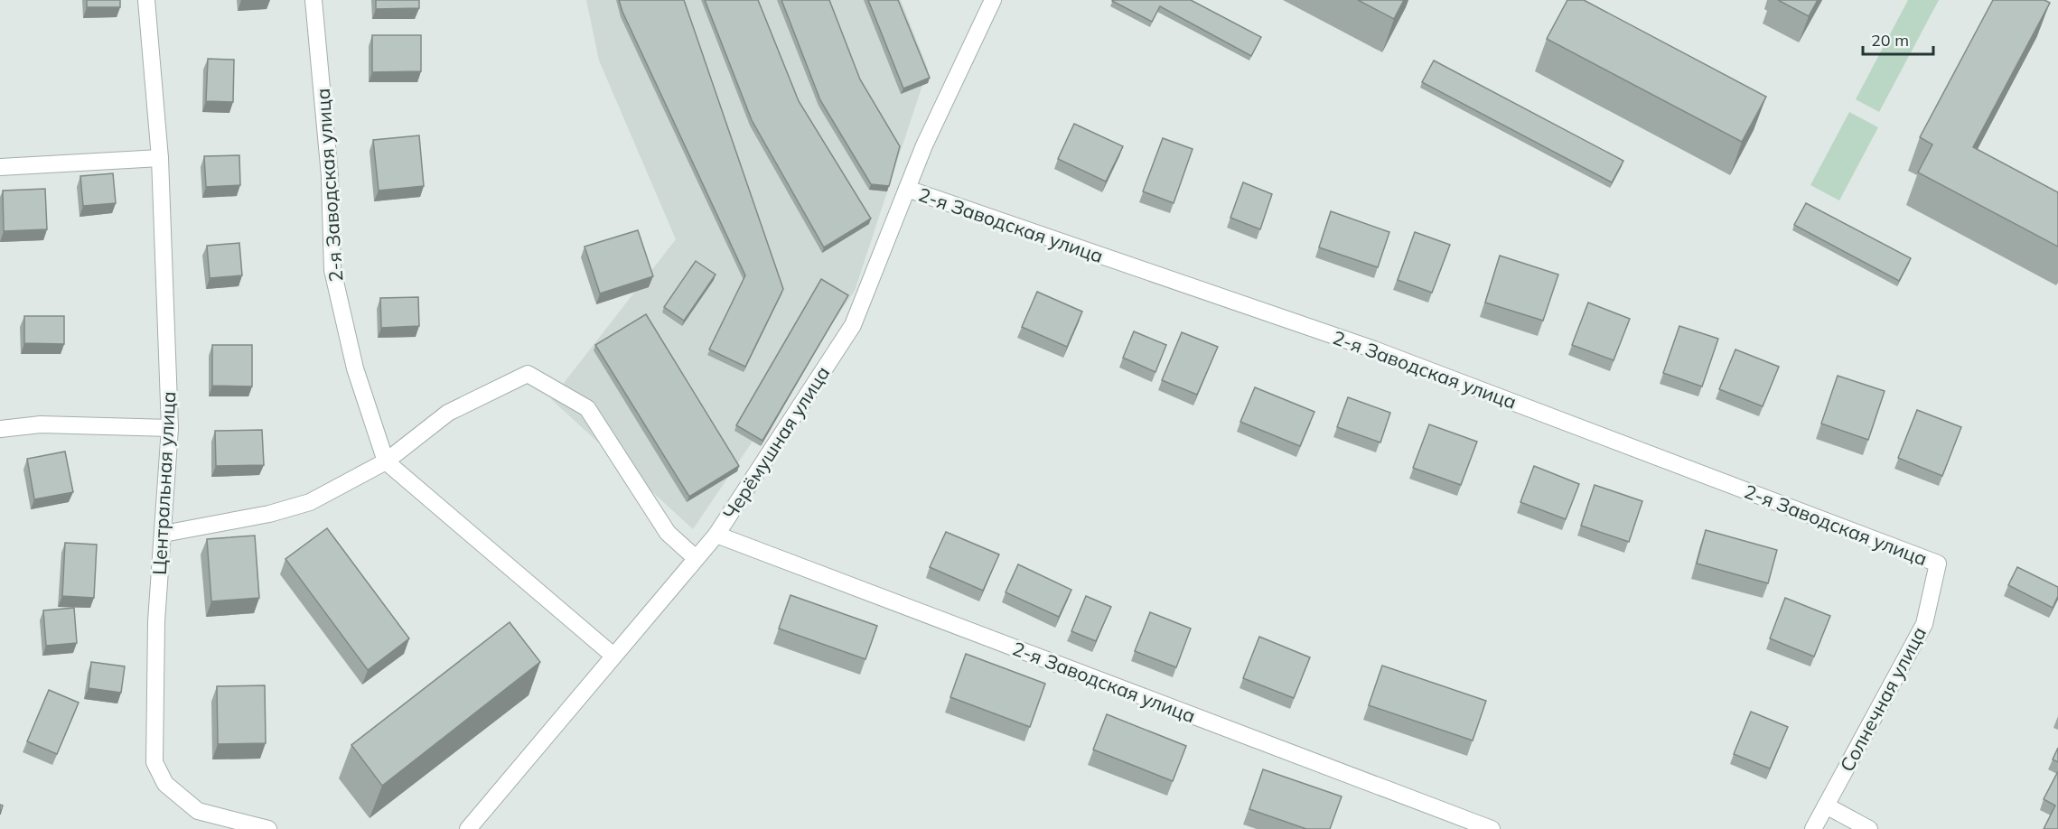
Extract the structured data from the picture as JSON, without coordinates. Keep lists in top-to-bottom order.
{
  "streets": {
    "street": [
      "2-я Заводская улица",
      "Черёмушная улица",
      "Центральная улица",
      "Солнечная улица"
    ]
  },
  "crossings": [
    ["2-я Заводская улица", "Черёмушная улица"],
    ["2-я Заводская улица", "Солнечная улица"]
  ],
  "scale_bar": "20 m"
}
